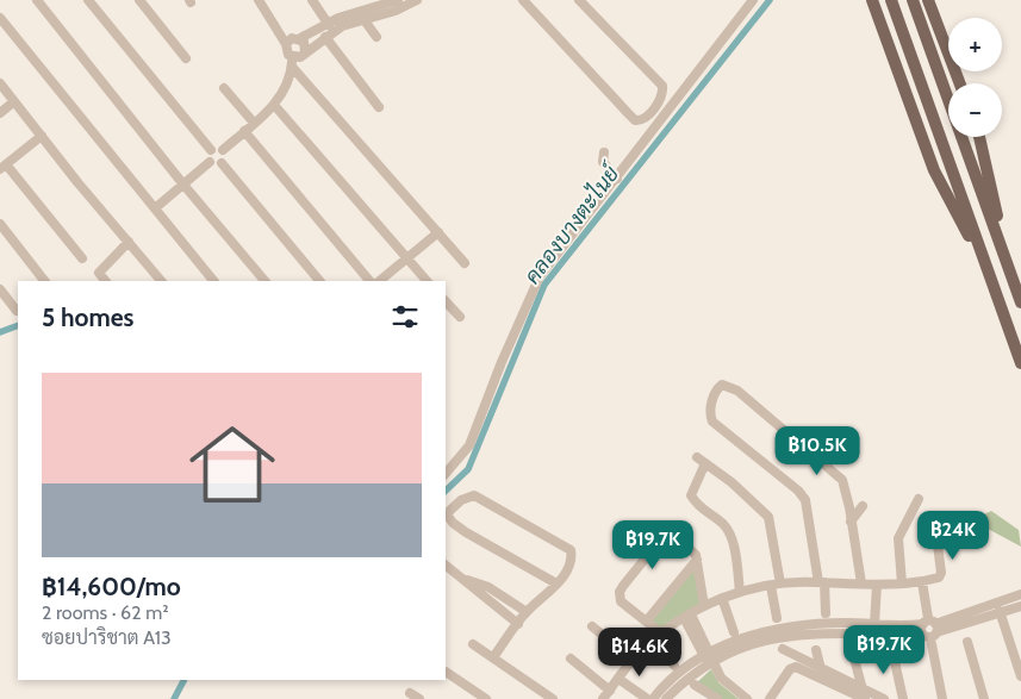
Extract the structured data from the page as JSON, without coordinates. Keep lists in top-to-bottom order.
{
  "water": ["คลองบางตะไนย์"],
  "page": {
    "map_buttons": ["+", "−"],
    "heading": "5 homes",
    "list": [
      {
        "name": "฿14,600/mo",
        "note": "2 rooms · 62 m² · ซอยปาริชาต A13"
      }
    ],
    "price": [
      "฿10.5K",
      "฿24K",
      "฿19.7K",
      "฿19.7K",
      "฿14.6K"
    ]
  }
}
